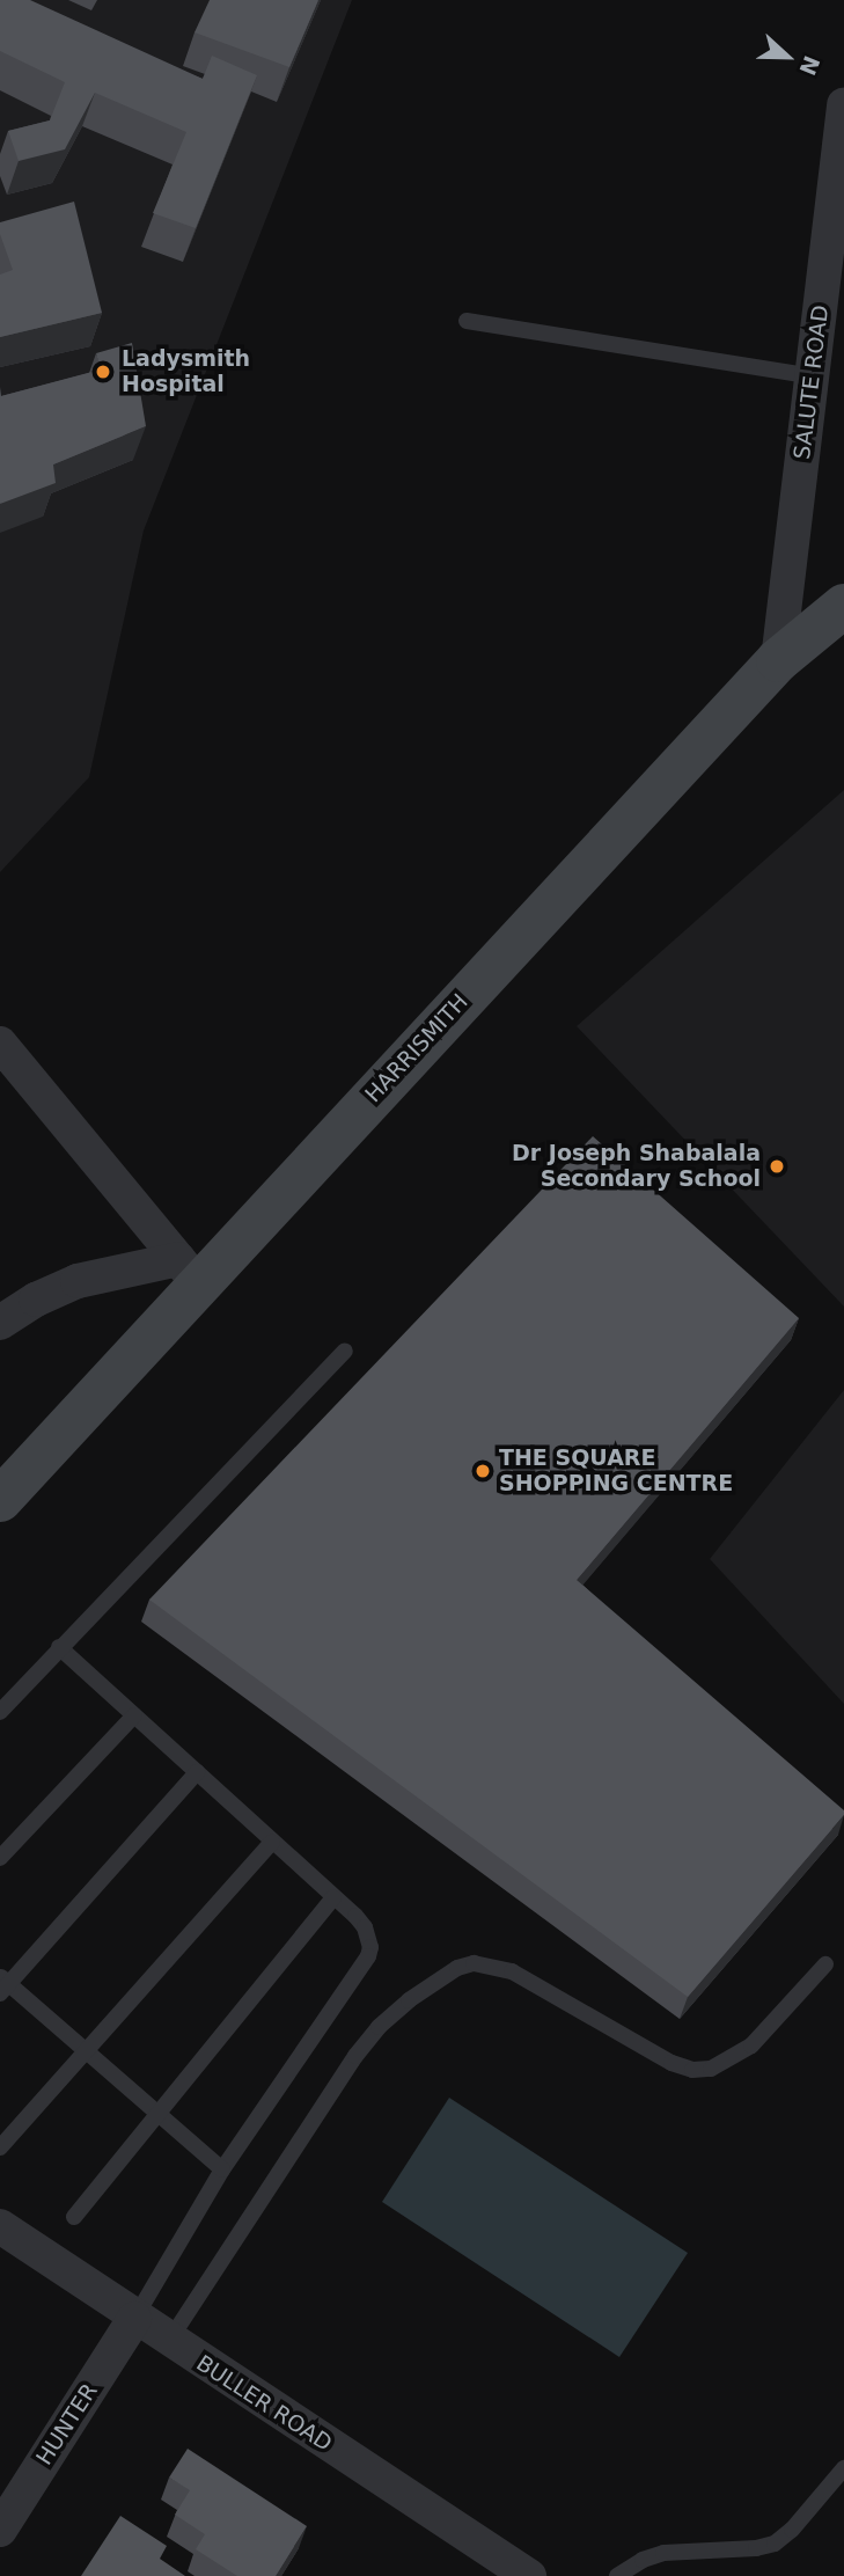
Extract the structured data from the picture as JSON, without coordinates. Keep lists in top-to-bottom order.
{
  "streets": {
    "street": [
      "SALUTE ROAD",
      "HARRISMITH",
      "BULLER ROAD",
      "HUNTER"
    ]
  },
  "crossings": [
    ["SALUTE ROAD", "HARRISMITH"],
    ["BULLER ROAD", "HUNTER"]
  ],
  "places": ["Ladysmith Hospital", "Dr Joseph Shabalala Secondary School", "THE SQUARE SHOPPING CENTRE"],
  "north": "right"
}
